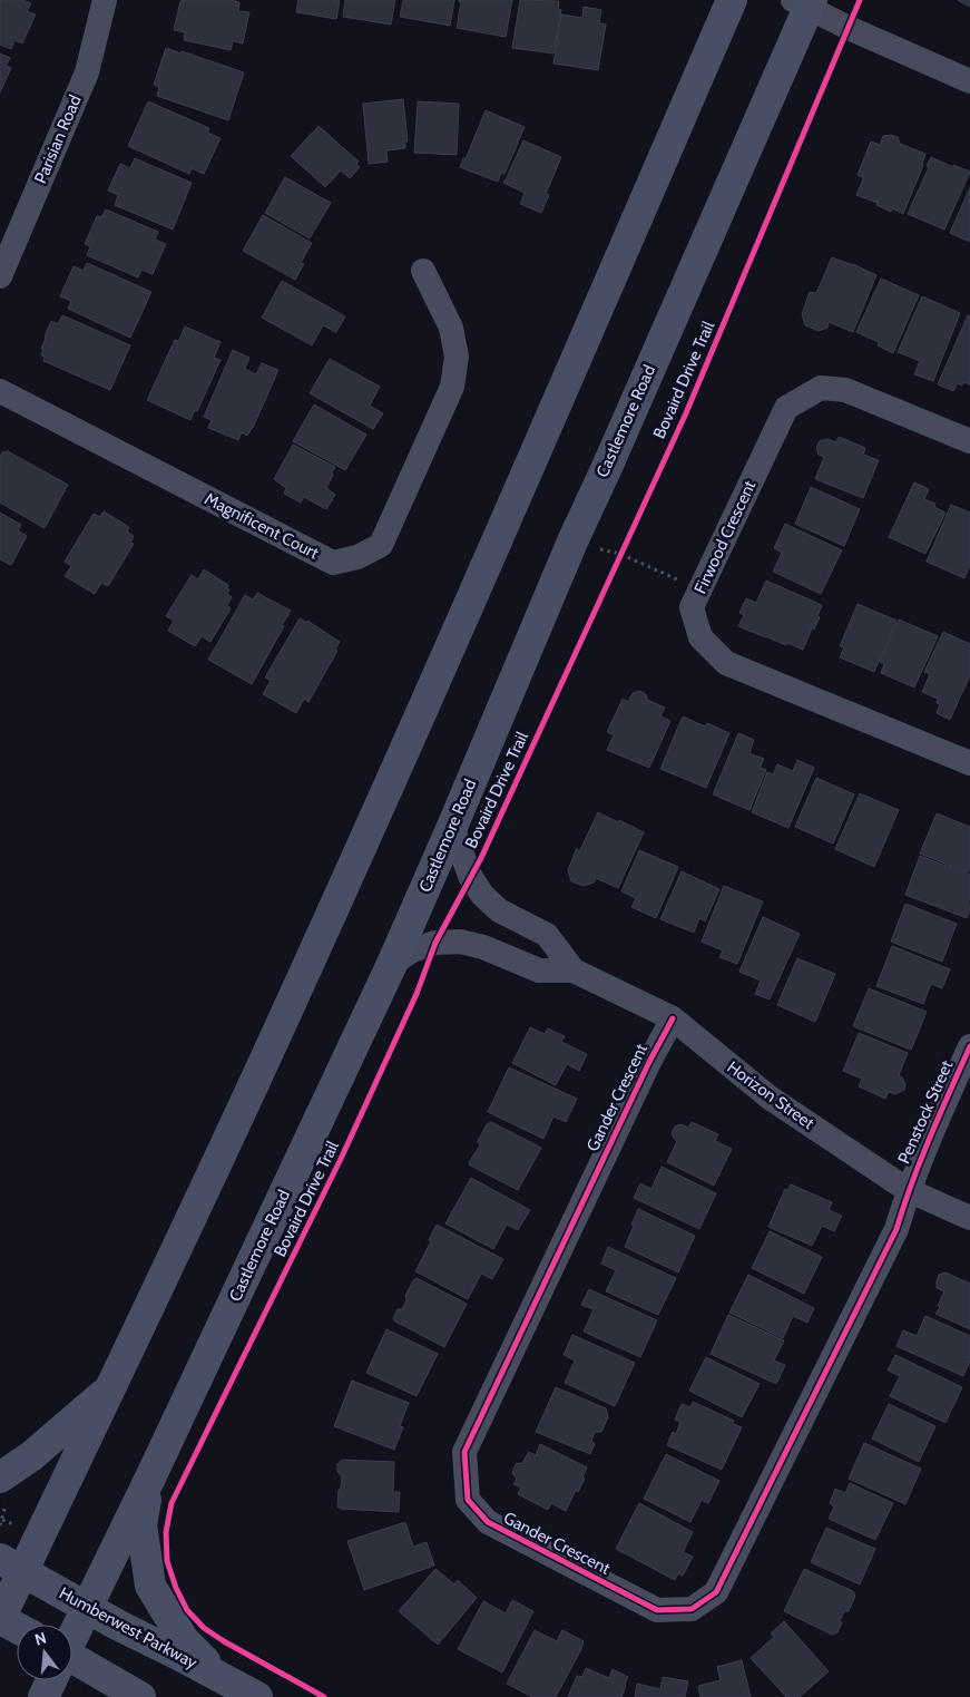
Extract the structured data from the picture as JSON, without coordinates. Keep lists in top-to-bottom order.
{
  "streets": {
    "main road": ["Castlemore Road", "Humberwest Parkway"],
    "street": [
      "Parisian Road",
      "Magnificent Court",
      "Firwood Crescent",
      "Horizon Street",
      "Gander Crescent",
      "Penstock Street"
    ],
    "cycle path": ["Bovaird Drive Trail"]
  },
  "crossings": [
    ["Castlemore Road", "Horizon Street"],
    ["Castlemore Road", "Humberwest Parkway"],
    ["Horizon Street", "Gander Crescent"],
    ["Horizon Street", "Penstock Street"],
    ["Gander Crescent", "Penstock Street"]
  ],
  "north": "top"
}
